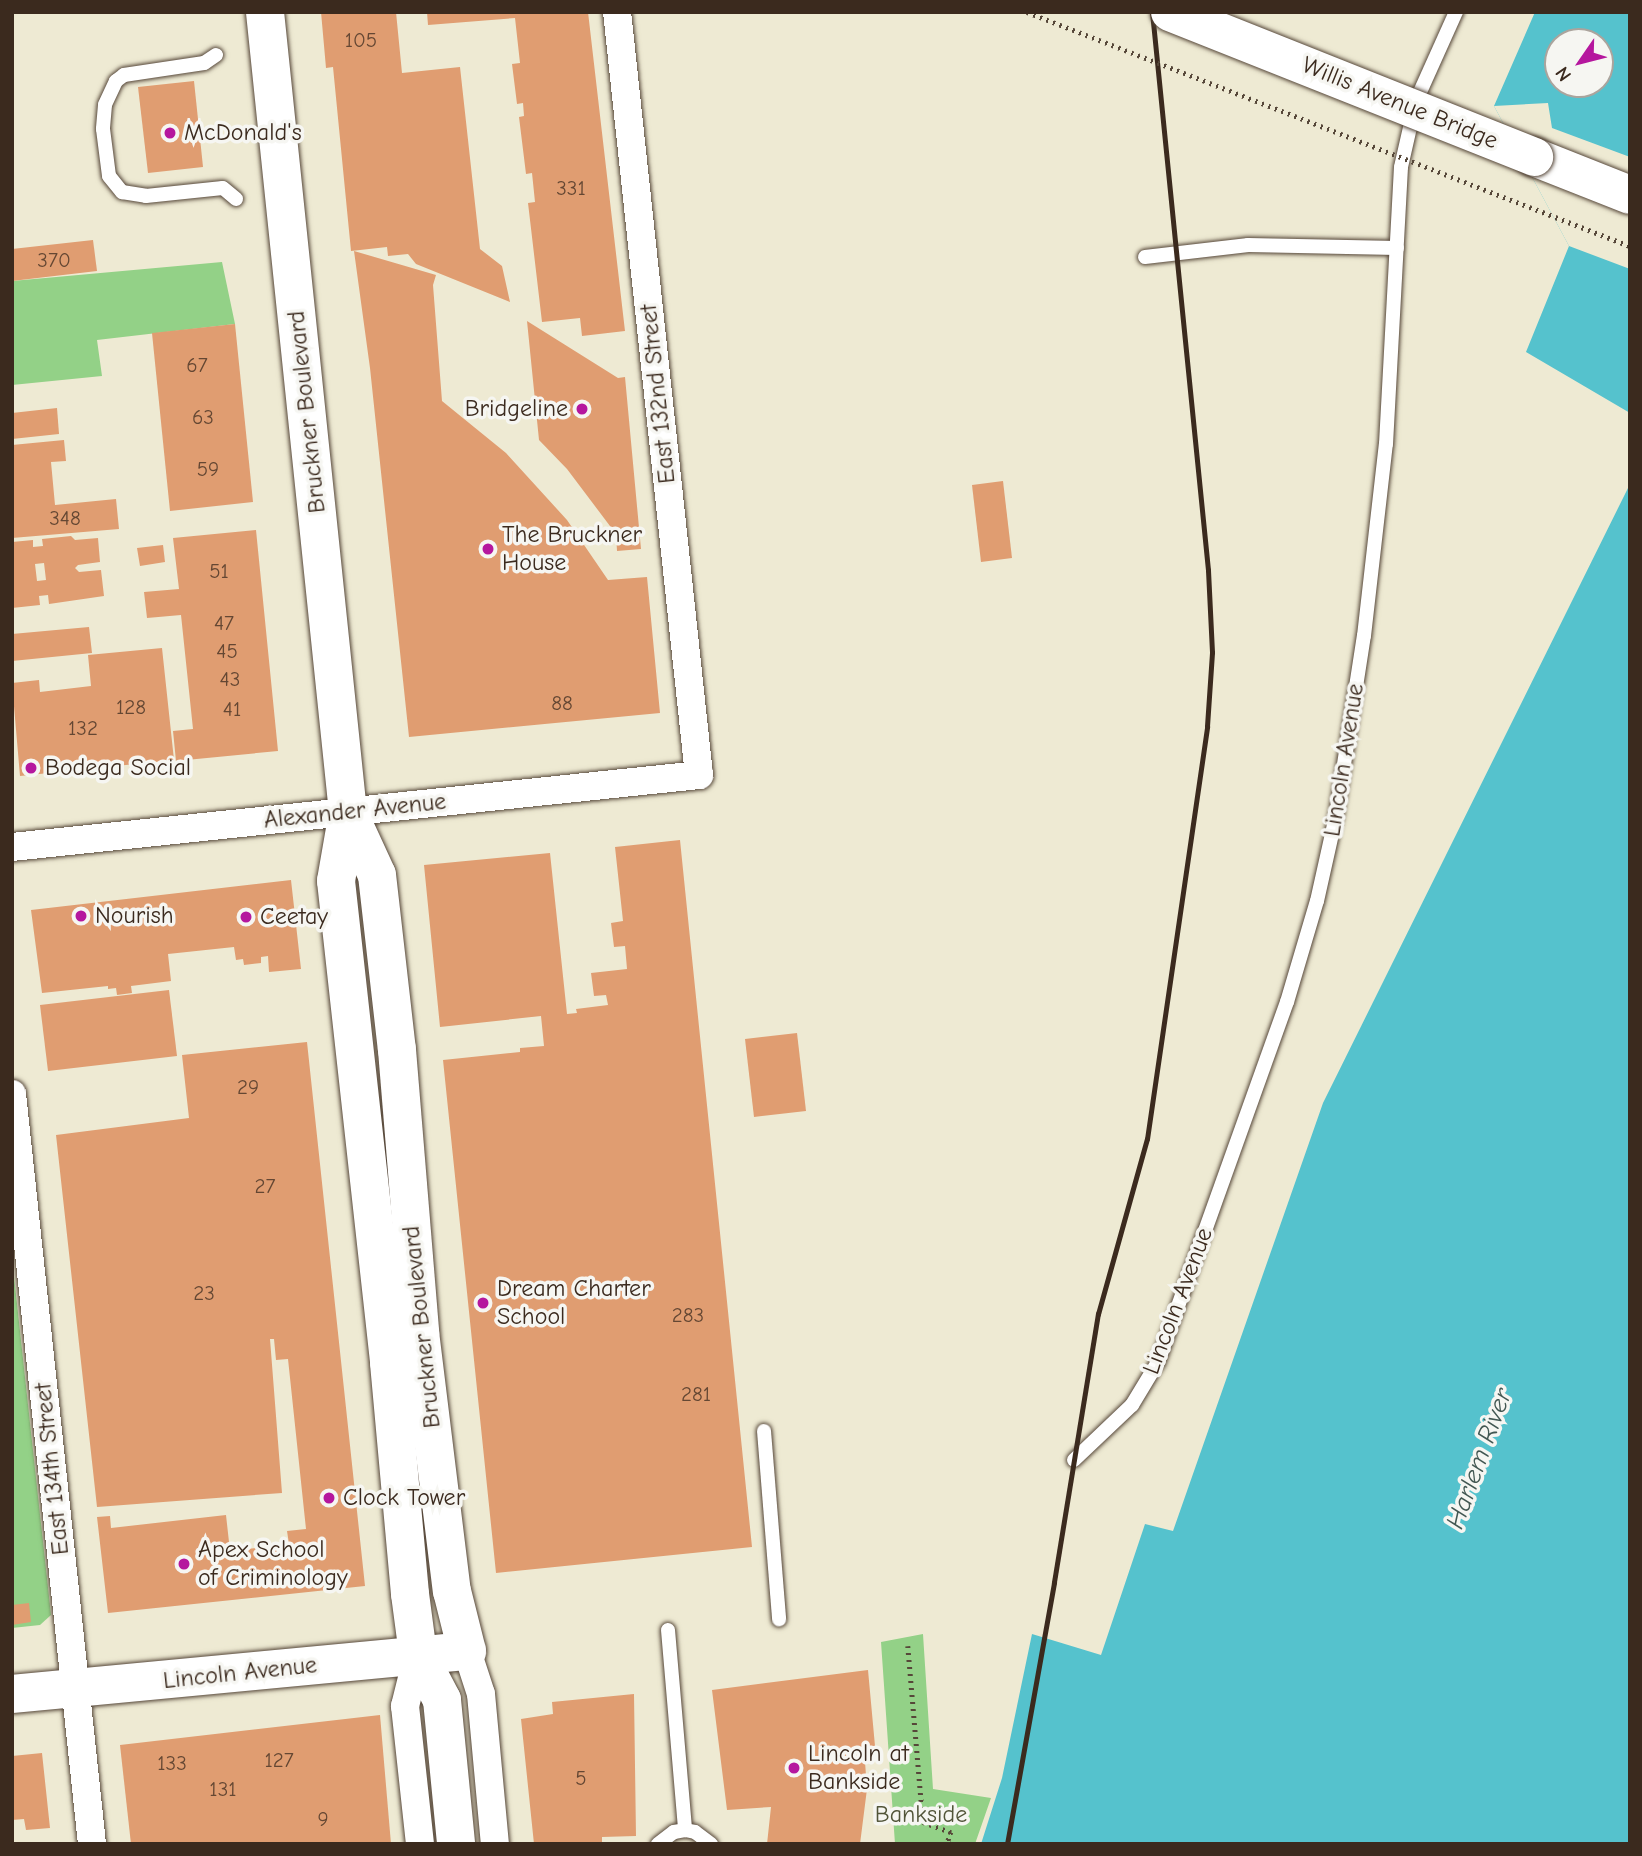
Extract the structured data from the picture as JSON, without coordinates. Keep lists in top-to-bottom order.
{
  "streets": {
    "main road": ["Willis Avenue Bridge", "Bruckner Boulevard", "Lincoln Avenue"],
    "street": ["East 132nd Street", "Alexander Avenue", "East 134th Street"]
  },
  "crossings": [
    ["East 132nd Street", "Alexander Avenue"],
    ["Bruckner Boulevard", "Lincoln Avenue"],
    ["Bruckner Boulevard", "Alexander Avenue"],
    ["Lincoln Avenue", "East 134th Street"]
  ],
  "water": ["Harlem River"],
  "parks": ["Bankside"],
  "places": [
    "McDonald's",
    "Bridgeline",
    "The Bruckner House",
    "Bodega Social",
    "Nourish",
    "Ceetay",
    "Dream Charter School",
    "Clock Tower",
    "Apex School of Criminology",
    "Lincoln at Bankside"
  ],
  "house_numbers": [
    "105",
    "331",
    "370",
    "67",
    "63",
    "59",
    "348",
    "51",
    "47",
    "45",
    "43",
    "88",
    "128",
    "41",
    "132",
    "29",
    "27",
    "23",
    "283",
    "281",
    "127",
    "133",
    "5",
    "131",
    "9"
  ],
  "north": "bottom left"
}
